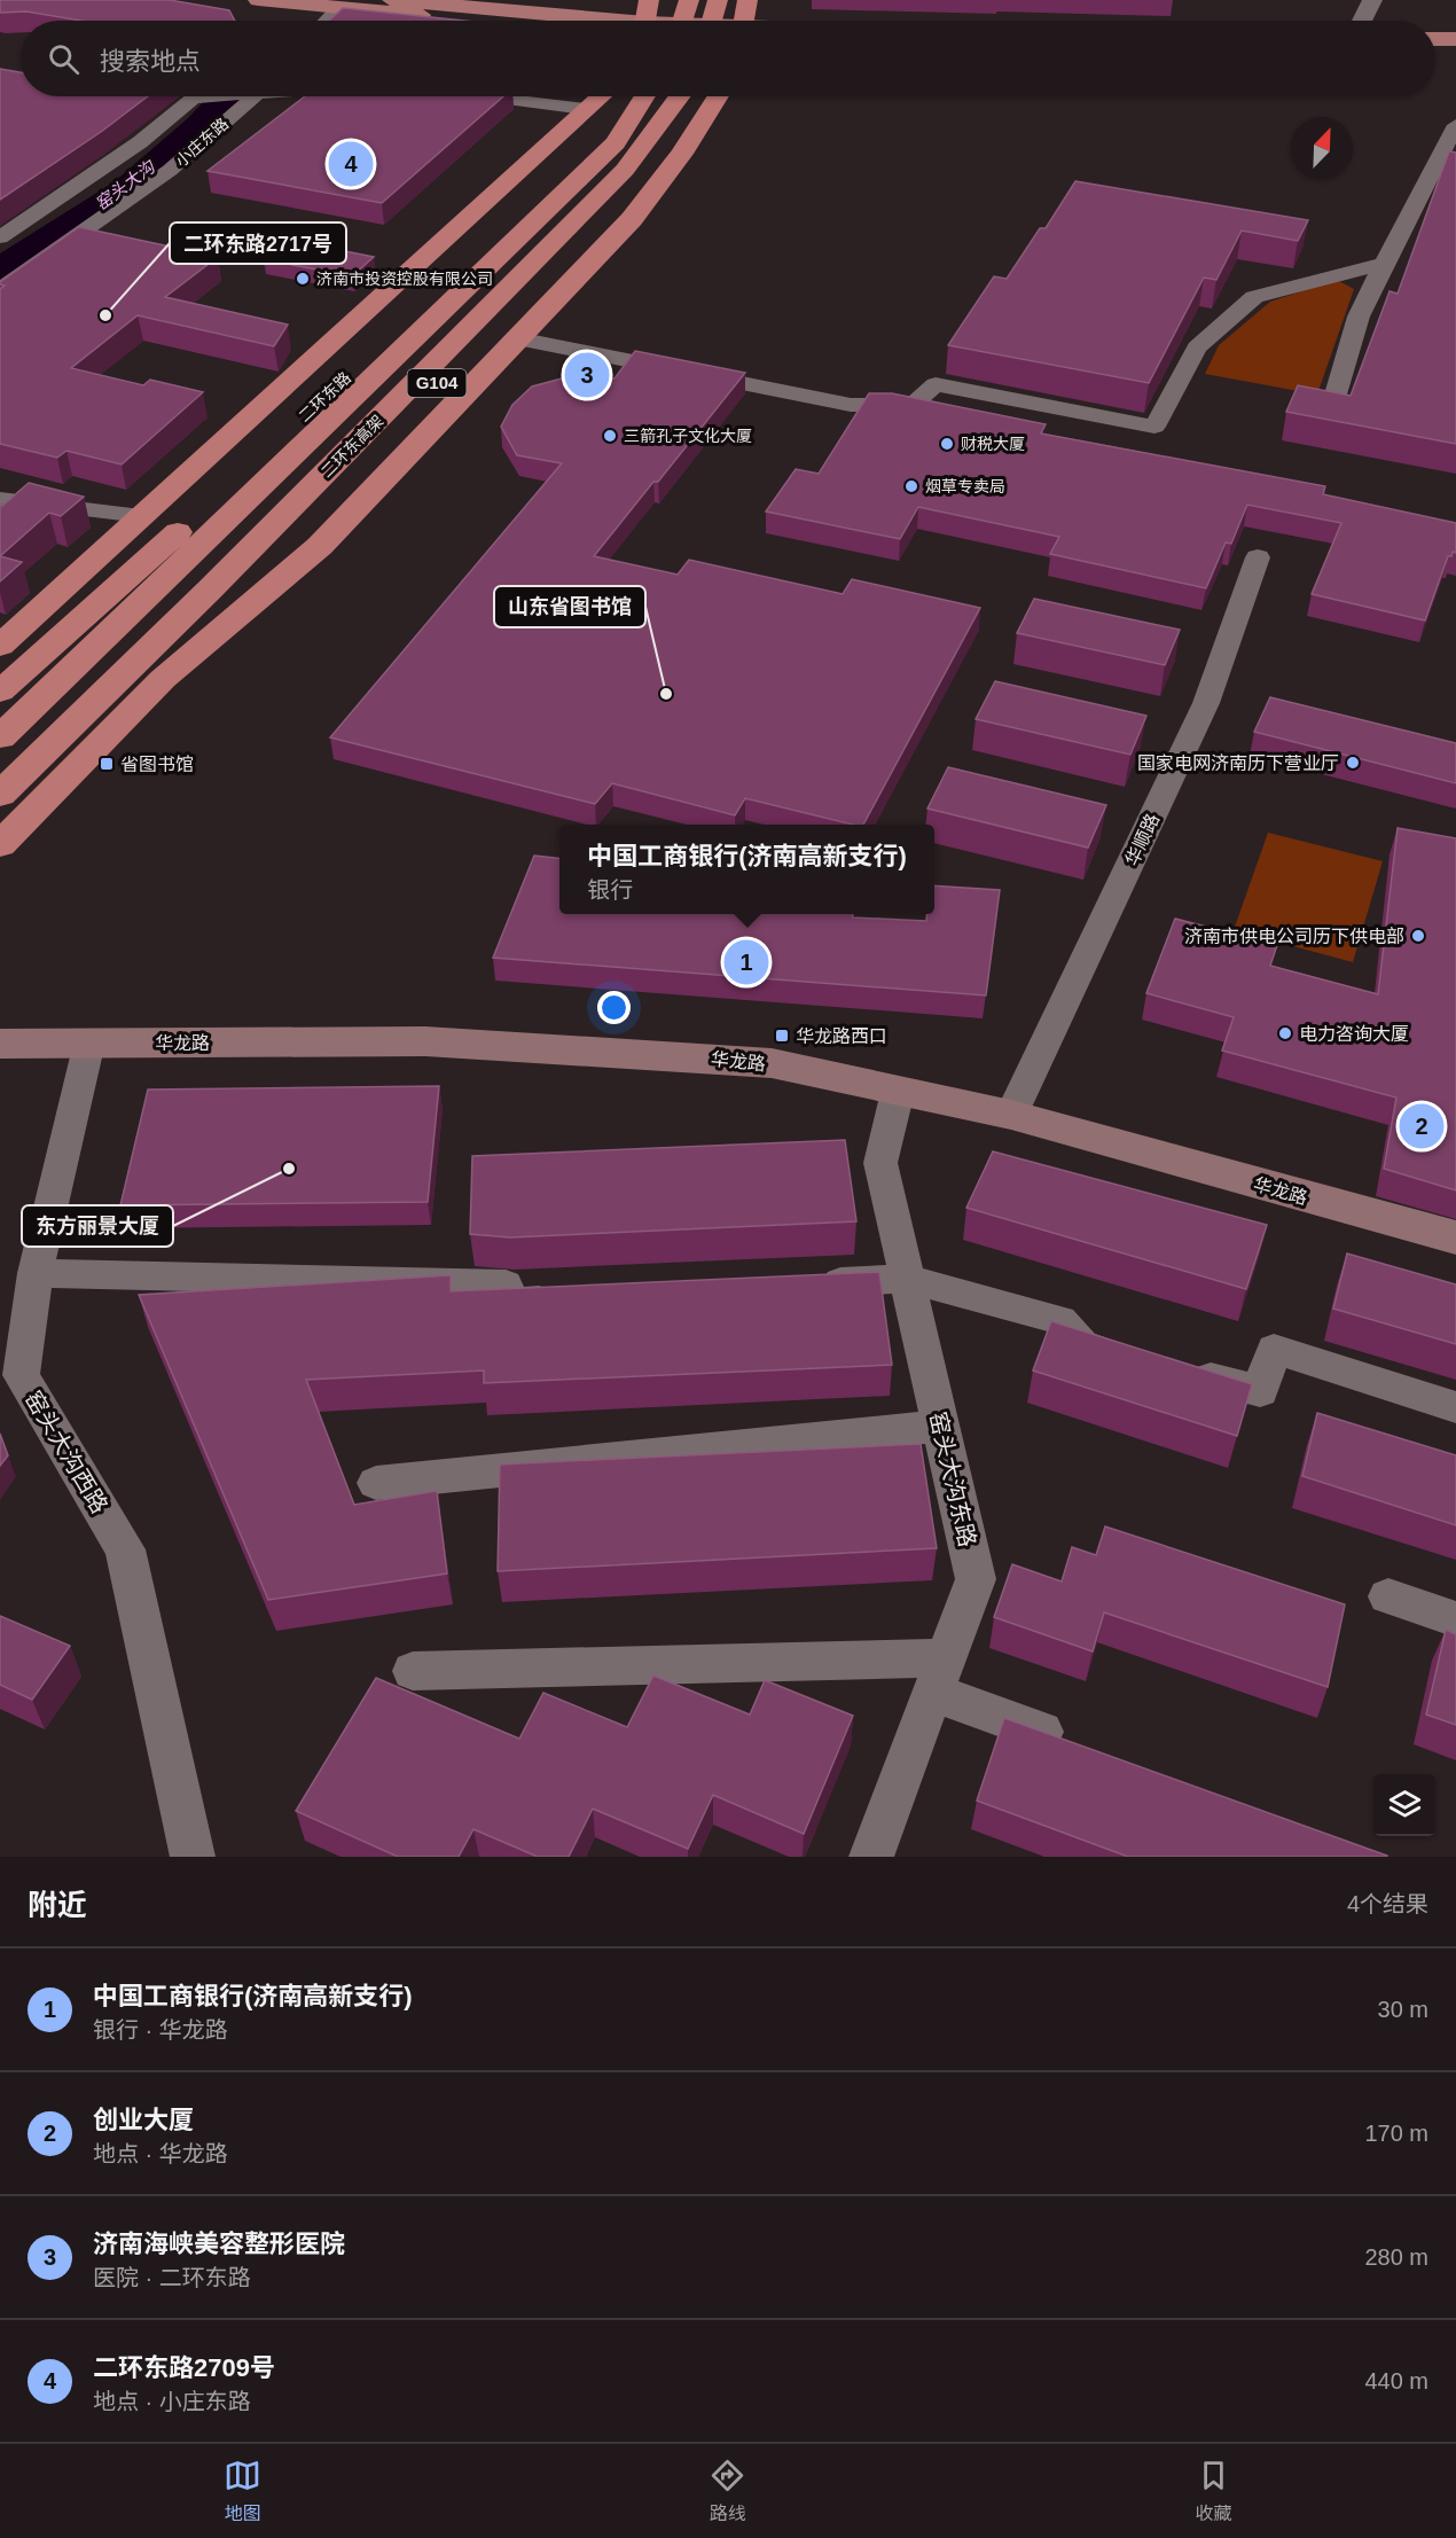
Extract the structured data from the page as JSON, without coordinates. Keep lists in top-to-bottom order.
{
  "streets": {
    "highway": ["G104", "二环东路", "二环东高架"],
    "main road": ["华龙路"],
    "street": [
      "小庄东路",
      "华顺路",
      "窑头大沟西路",
      "窑头大沟东路"
    ]
  },
  "crossings": [
    ["华顺路", "华龙路"],
    ["华龙路", "窑头大沟西路"],
    ["华龙路", "窑头大沟东路"]
  ],
  "water": ["窑头大沟"],
  "places": {
    "other": [
      "济南市投资控股有限公司",
      "二环东路2717号",
      "三箭孔子文化大厦",
      "财税大厦",
      "烟草专卖局",
      "山东省图书馆",
      "国家电网济南历下营业厅",
      "济南市供电公司历下供电部",
      "电力咨询大厦",
      "东方丽景大厦"
    ],
    "transit": ["省图书馆", "华龙路西口"]
  },
  "north": "top right",
  "page": {
    "search": "搜索地点",
    "pins": [
      "4",
      "3",
      "1",
      "2"
    ],
    "popup": ["中国工商银行(济南高新支行)", "银行"],
    "heading": ["附近", "4个结果"],
    "list": [
      {
        "mark": "1",
        "name": "中国工商银行(济南高新支行)",
        "note": "银行 · 华龙路",
        "value": "30 m"
      },
      {
        "mark": "2",
        "name": "创业大厦",
        "note": "地点 · 华龙路",
        "value": "170 m"
      },
      {
        "mark": "3",
        "name": "济南海峡美容整形医院",
        "note": "医院 · 二环东路",
        "value": "280 m"
      },
      {
        "mark": "4",
        "name": "二环东路2709号",
        "note": "地点 · 小庄东路",
        "value": "440 m"
      }
    ],
    "nav": ["地图", "路线", "收藏"]
  }
}
